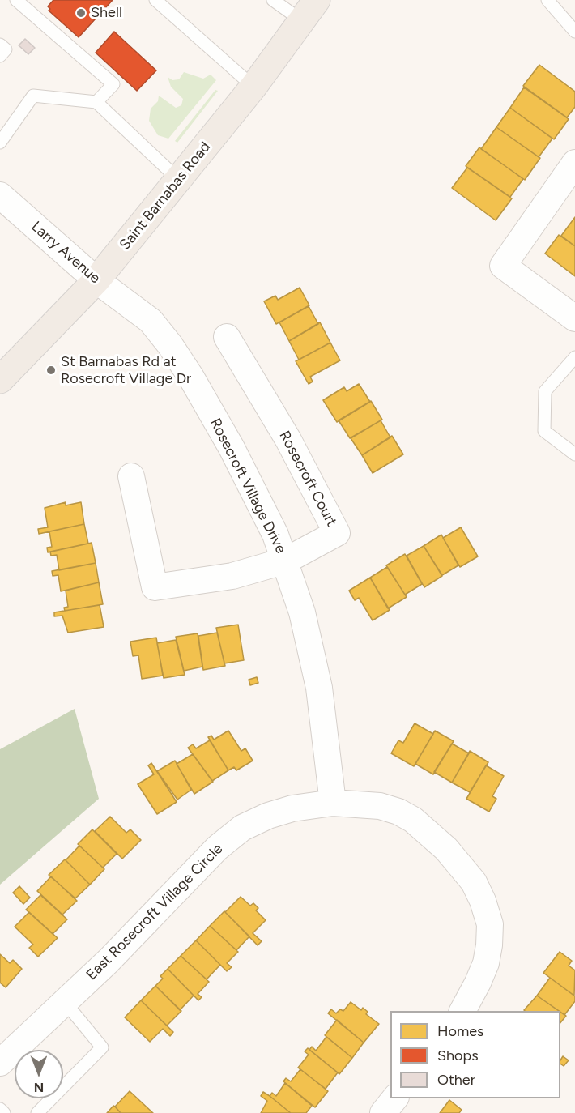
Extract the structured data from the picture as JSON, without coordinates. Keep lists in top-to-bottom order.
{
  "streets": {
    "main road": ["Saint Barnabas Road"],
    "street": [
      "Larry Avenue",
      "Rosecroft Court",
      "Rosecroft Village Drive",
      "East Rosecroft Village Circle"
    ]
  },
  "crossings": [
    ["Saint Barnabas Road", "Larry Avenue"],
    ["Larry Avenue", "Rosecroft Village Drive"],
    ["Rosecroft Court", "Rosecroft Village Drive"],
    ["Rosecroft Village Drive", "East Rosecroft Village Circle"]
  ],
  "places": ["Shell", "St Barnabas Rd at Rosecroft Village Dr"],
  "legend": ["Homes", "Shops", "Other"],
  "north": "bottom"
}
